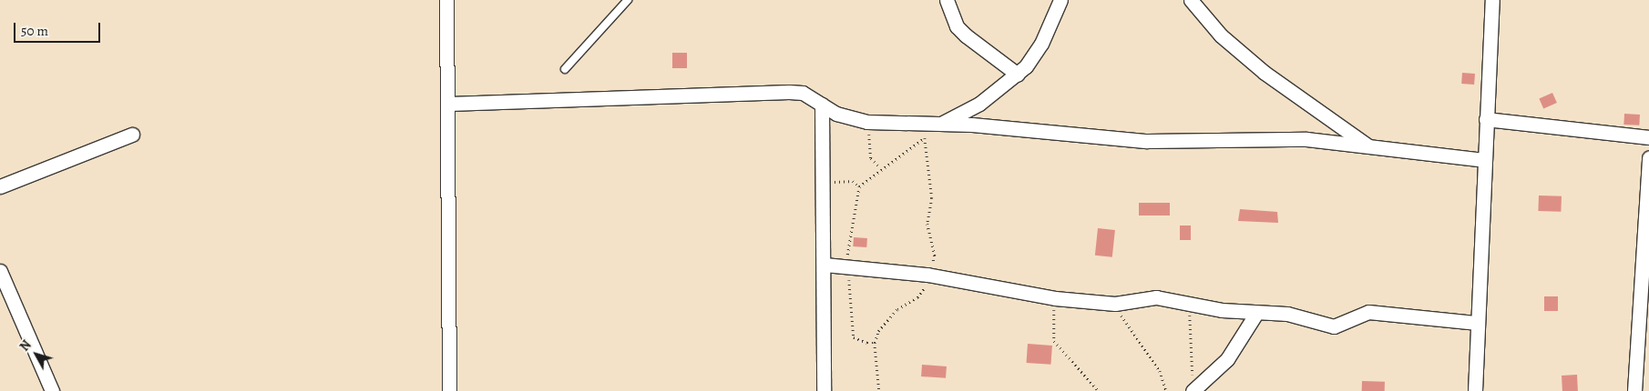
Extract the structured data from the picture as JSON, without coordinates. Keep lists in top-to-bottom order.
{
  "scale_bar": "50 m",
  "north": "top left"
}
